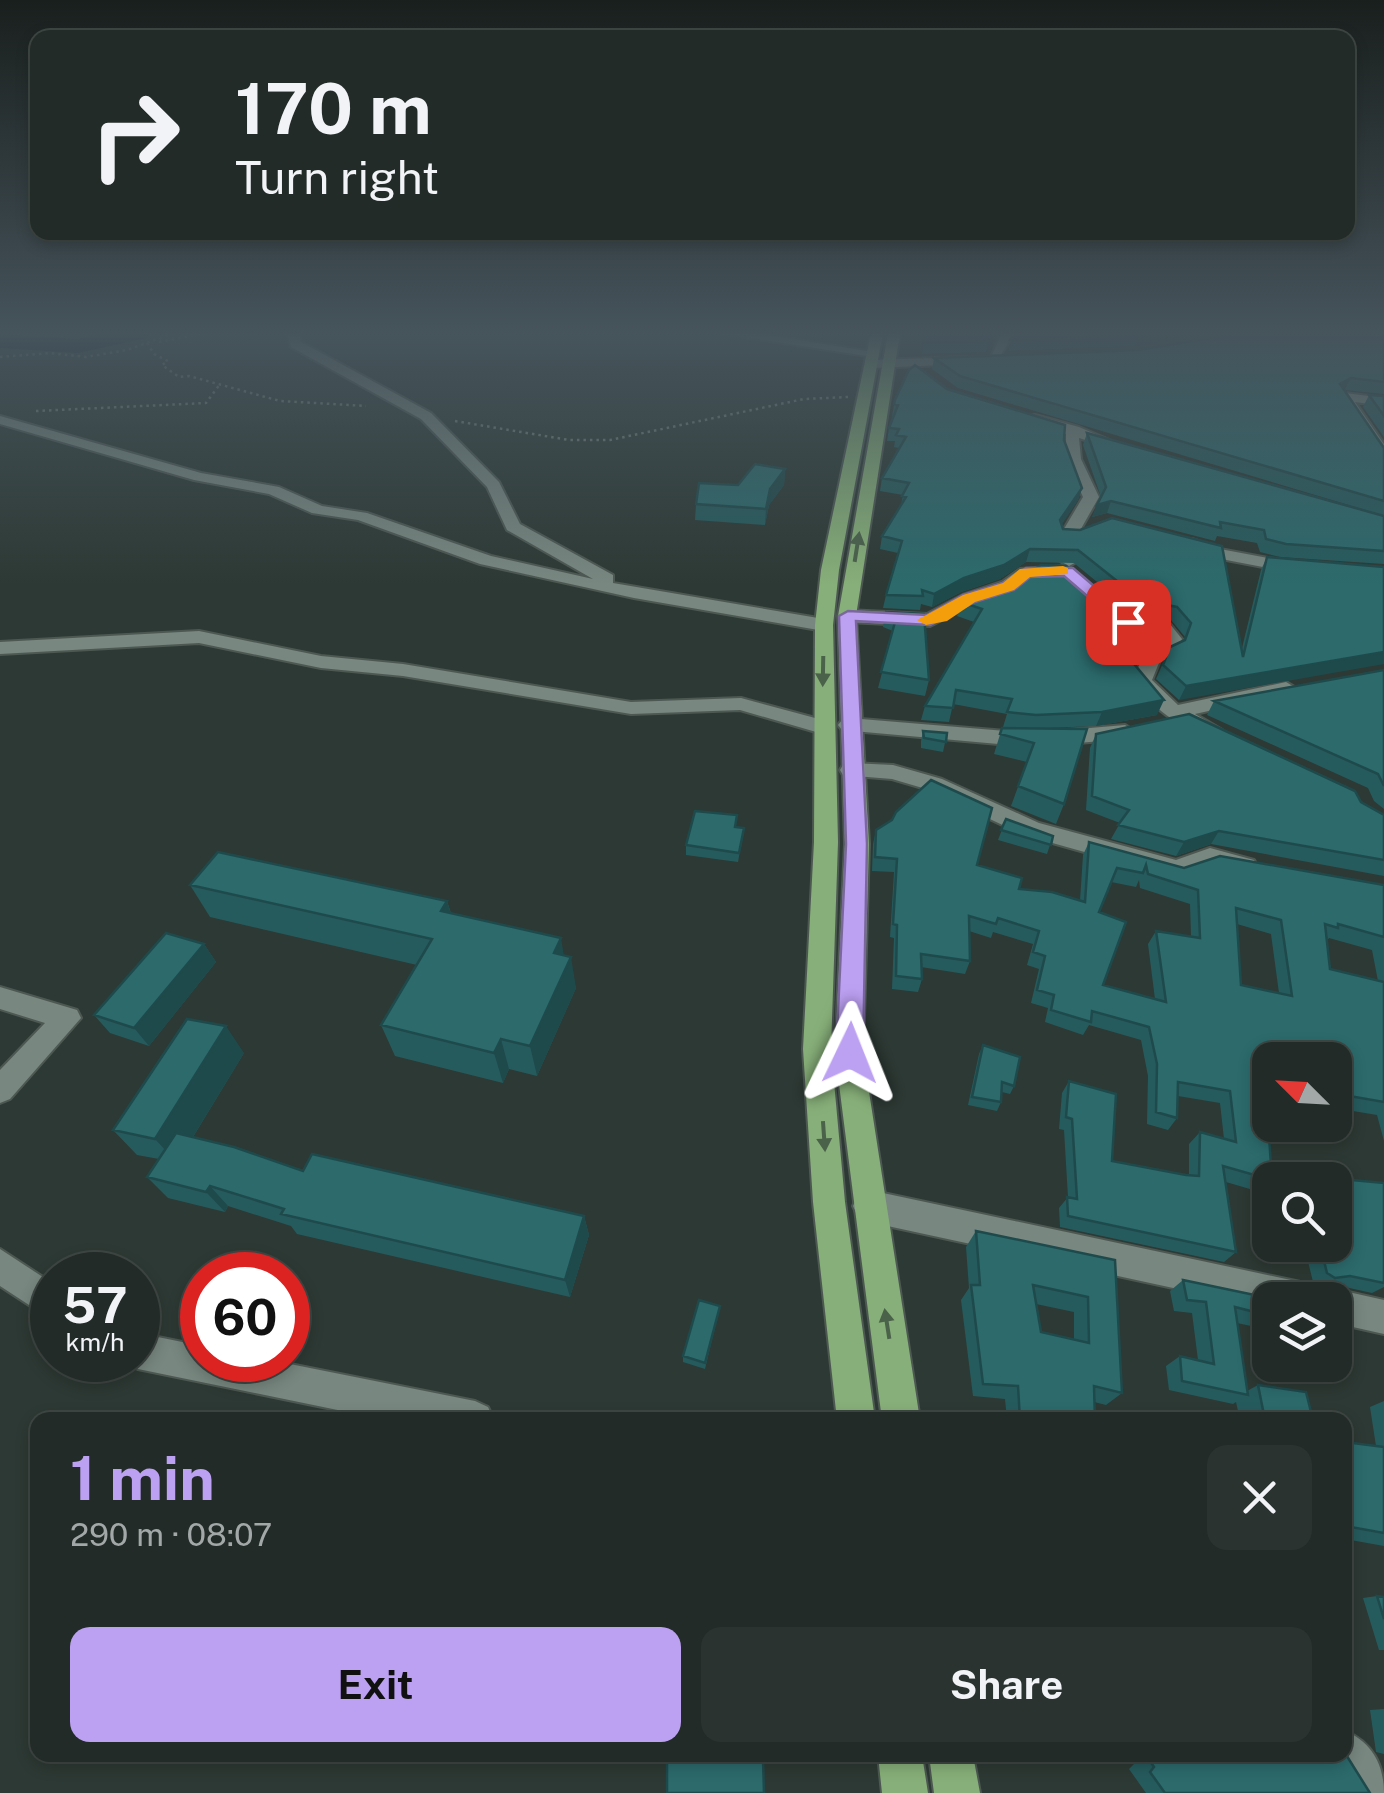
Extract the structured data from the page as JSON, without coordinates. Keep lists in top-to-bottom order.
{
  "north": "top left",
  "page": {
    "turn": ["170 m", "Turn right"],
    "speed": "57 km/h",
    "limit": "60",
    "heading": ["1 min", "290 m · 08:07"],
    "buttons": ["Exit", "Share"]
  }
}
